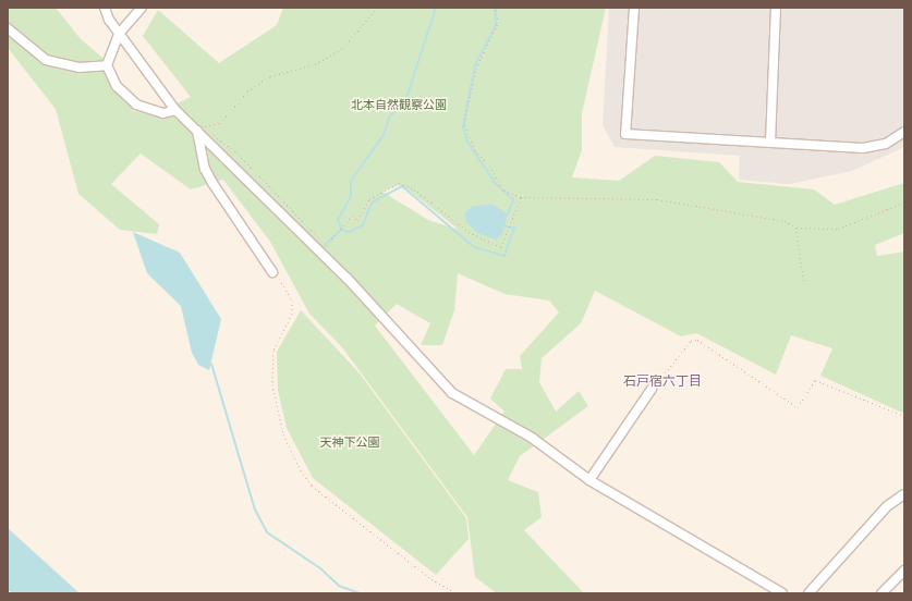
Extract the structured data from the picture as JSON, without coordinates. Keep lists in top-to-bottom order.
{
  "districts": ["石戸宿六丁目"],
  "parks": ["北本自然観察公園", "天神下公園"]
}
